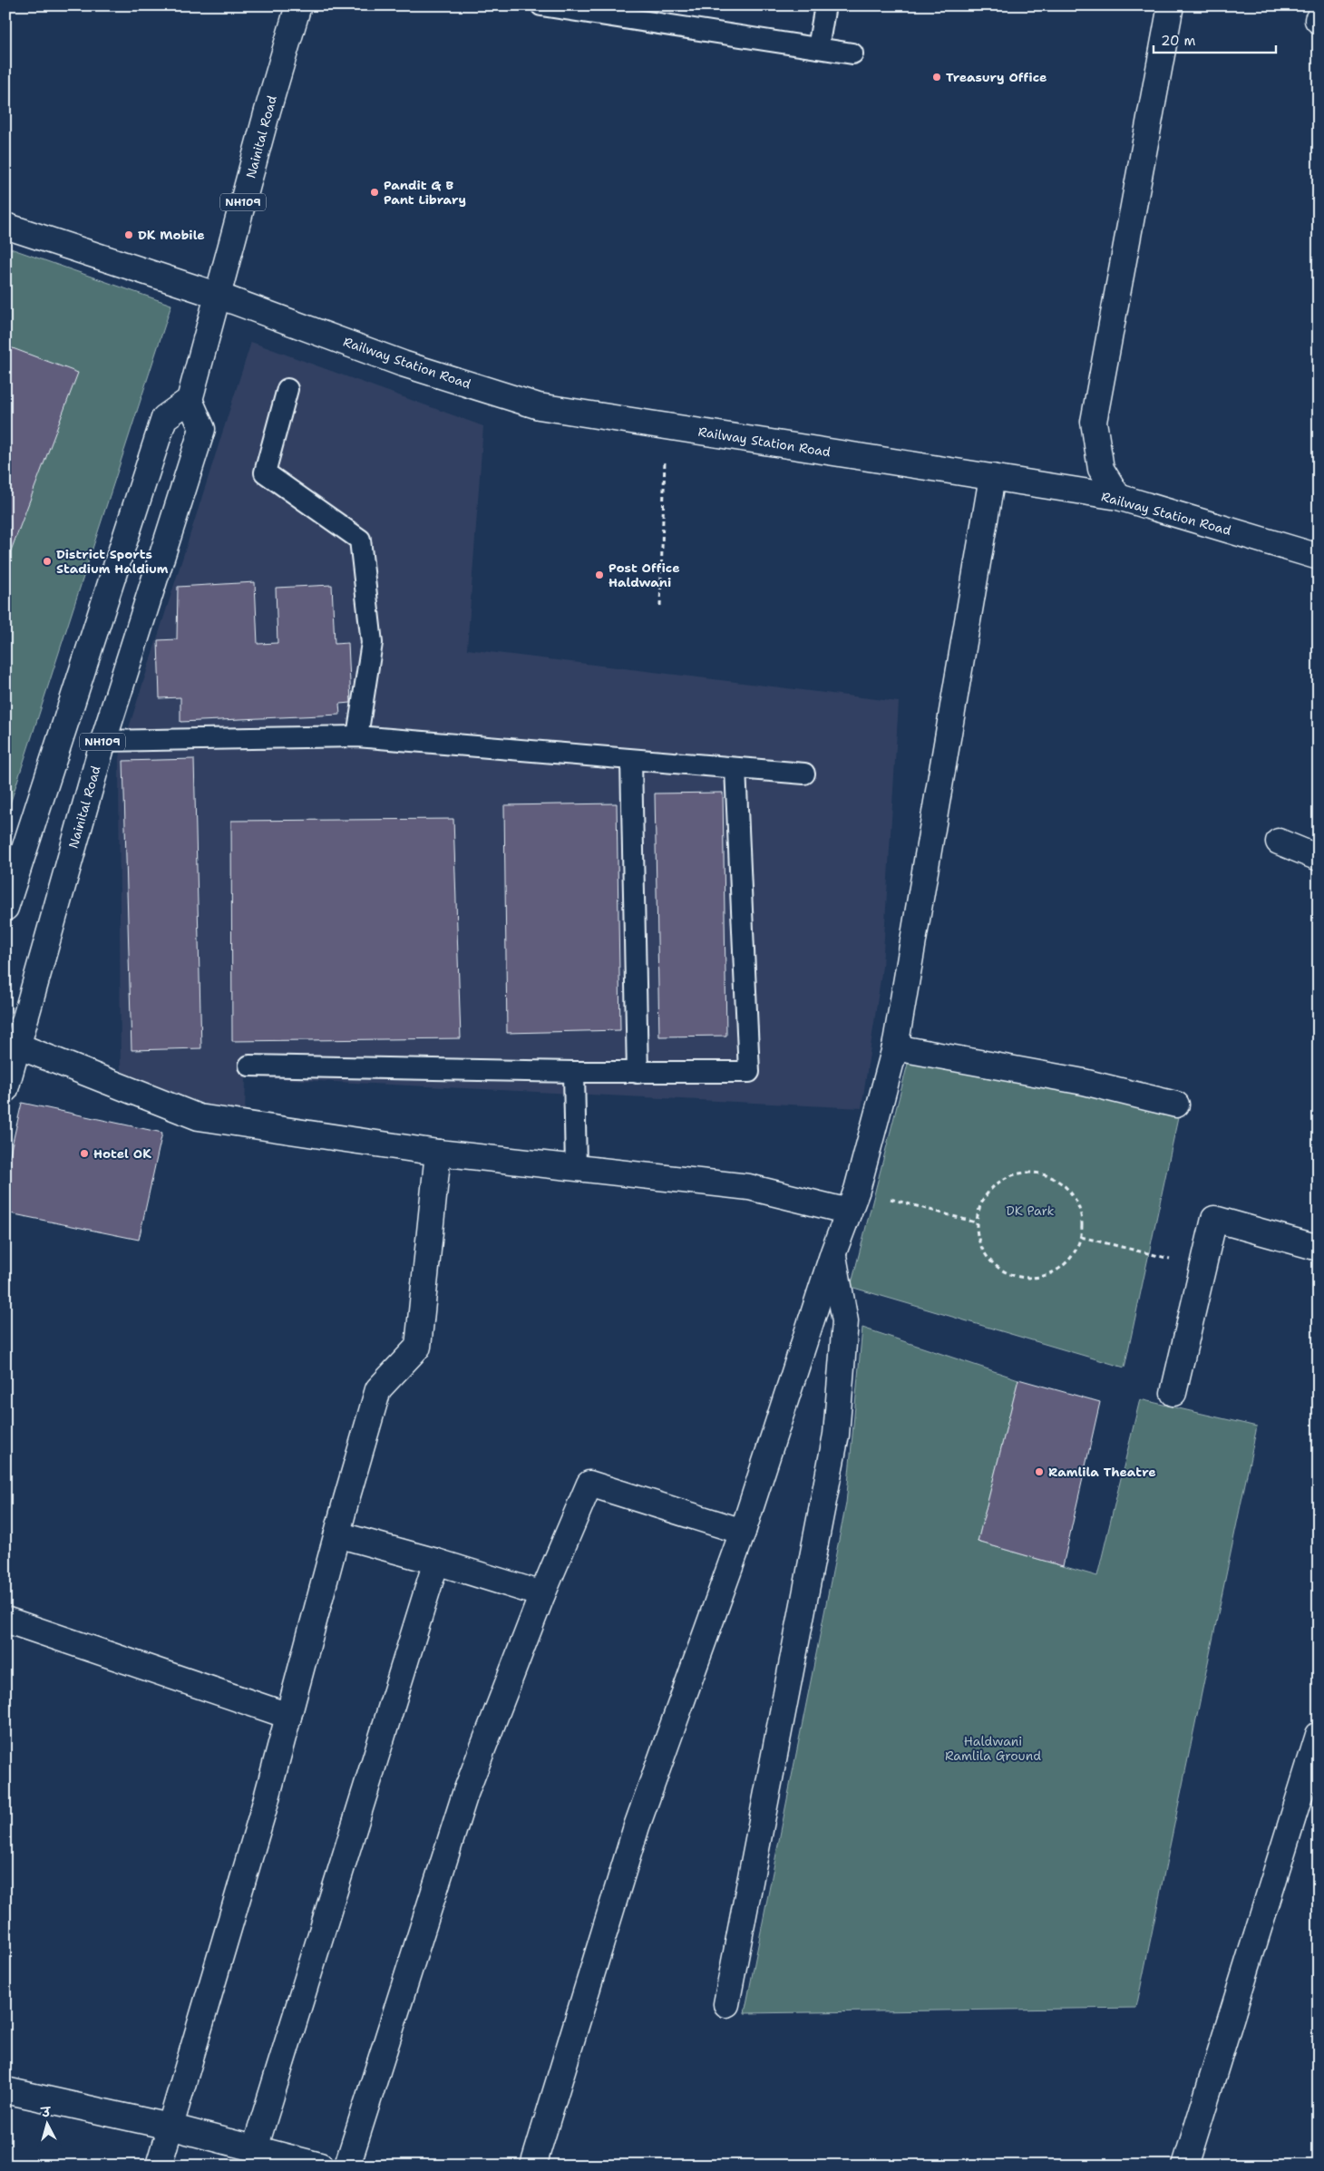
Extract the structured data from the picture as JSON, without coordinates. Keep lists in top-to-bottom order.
{
  "streets": {
    "main road": ["Nainital Road", "NH109", "Railway Station Road"]
  },
  "crossings": [
    ["Nainital Road", "NH109"],
    ["Nainital Road", "Railway Station Road"]
  ],
  "parks": ["DK Park", "Haldwani Ramlila Ground"],
  "places": [
    "Treasury Office",
    "Pandit G B Pant Library",
    "DK Mobile",
    "District Sports Stadium Haldium",
    "Post Office Haldwani",
    "Hotel OK",
    "Ramlila Theatre"
  ],
  "scale_bar": "20 m",
  "north": "top"
}
